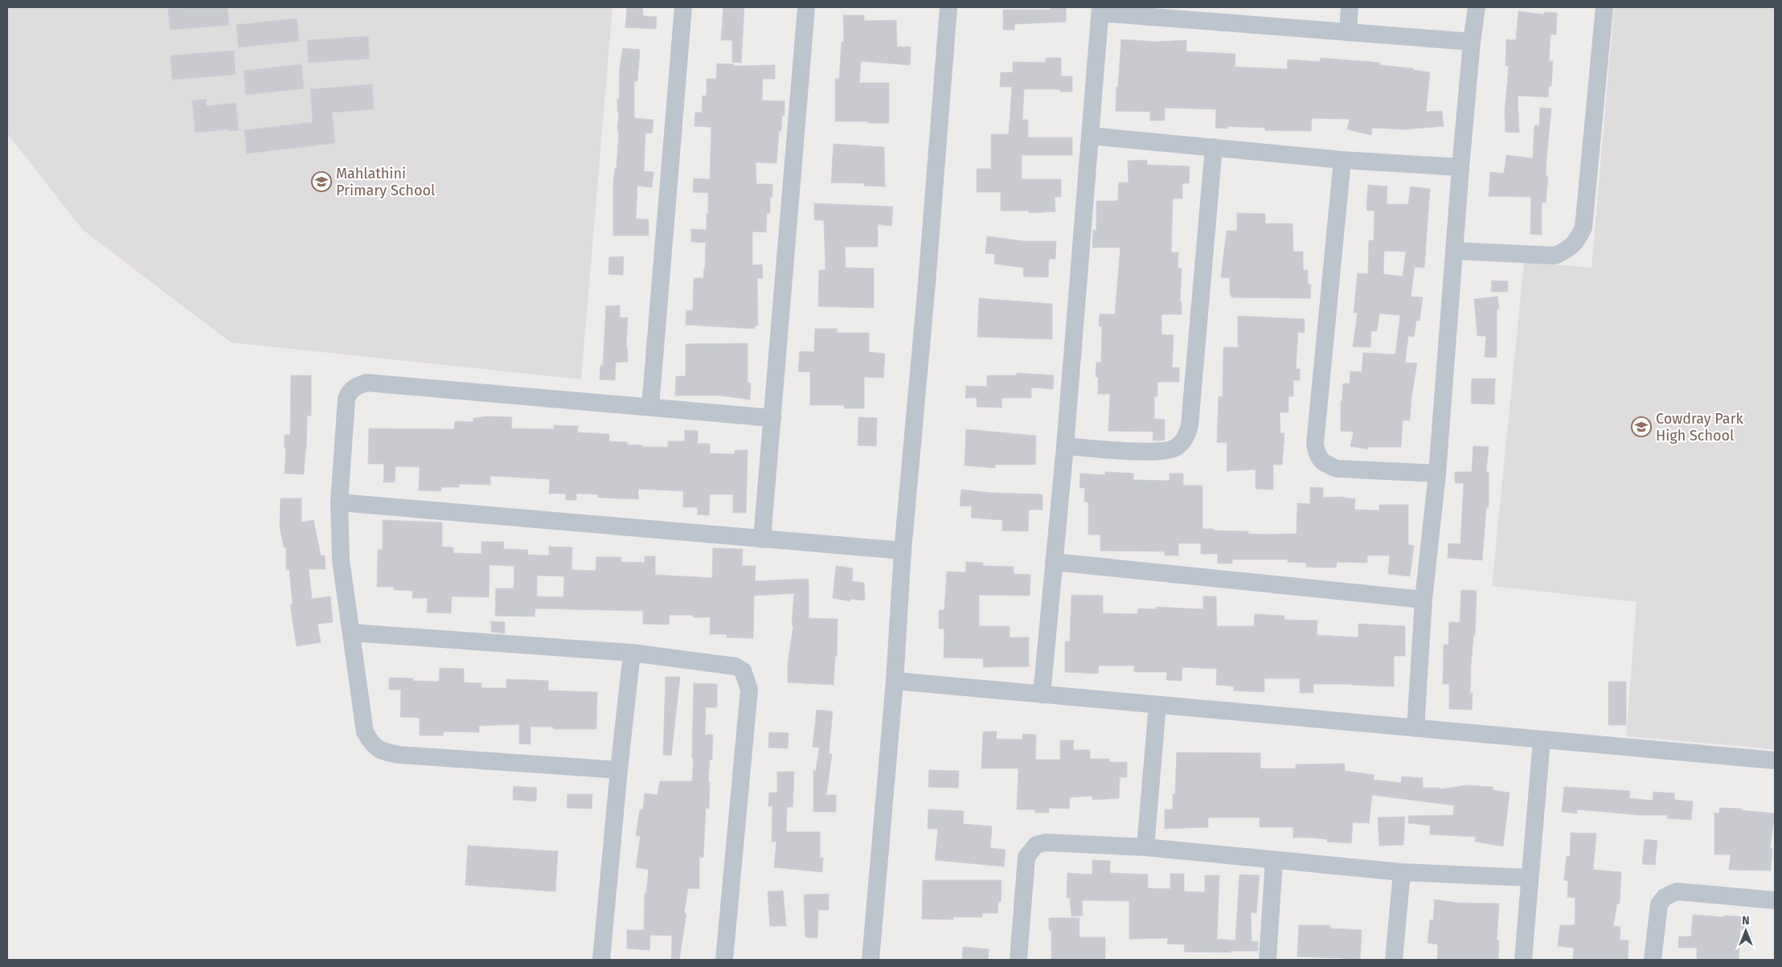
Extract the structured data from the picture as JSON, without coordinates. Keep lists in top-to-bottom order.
{
  "places": {
    "school or university": ["Mahlathini Primary School", "Cowdray Park High School"]
  },
  "north": "top"
}
